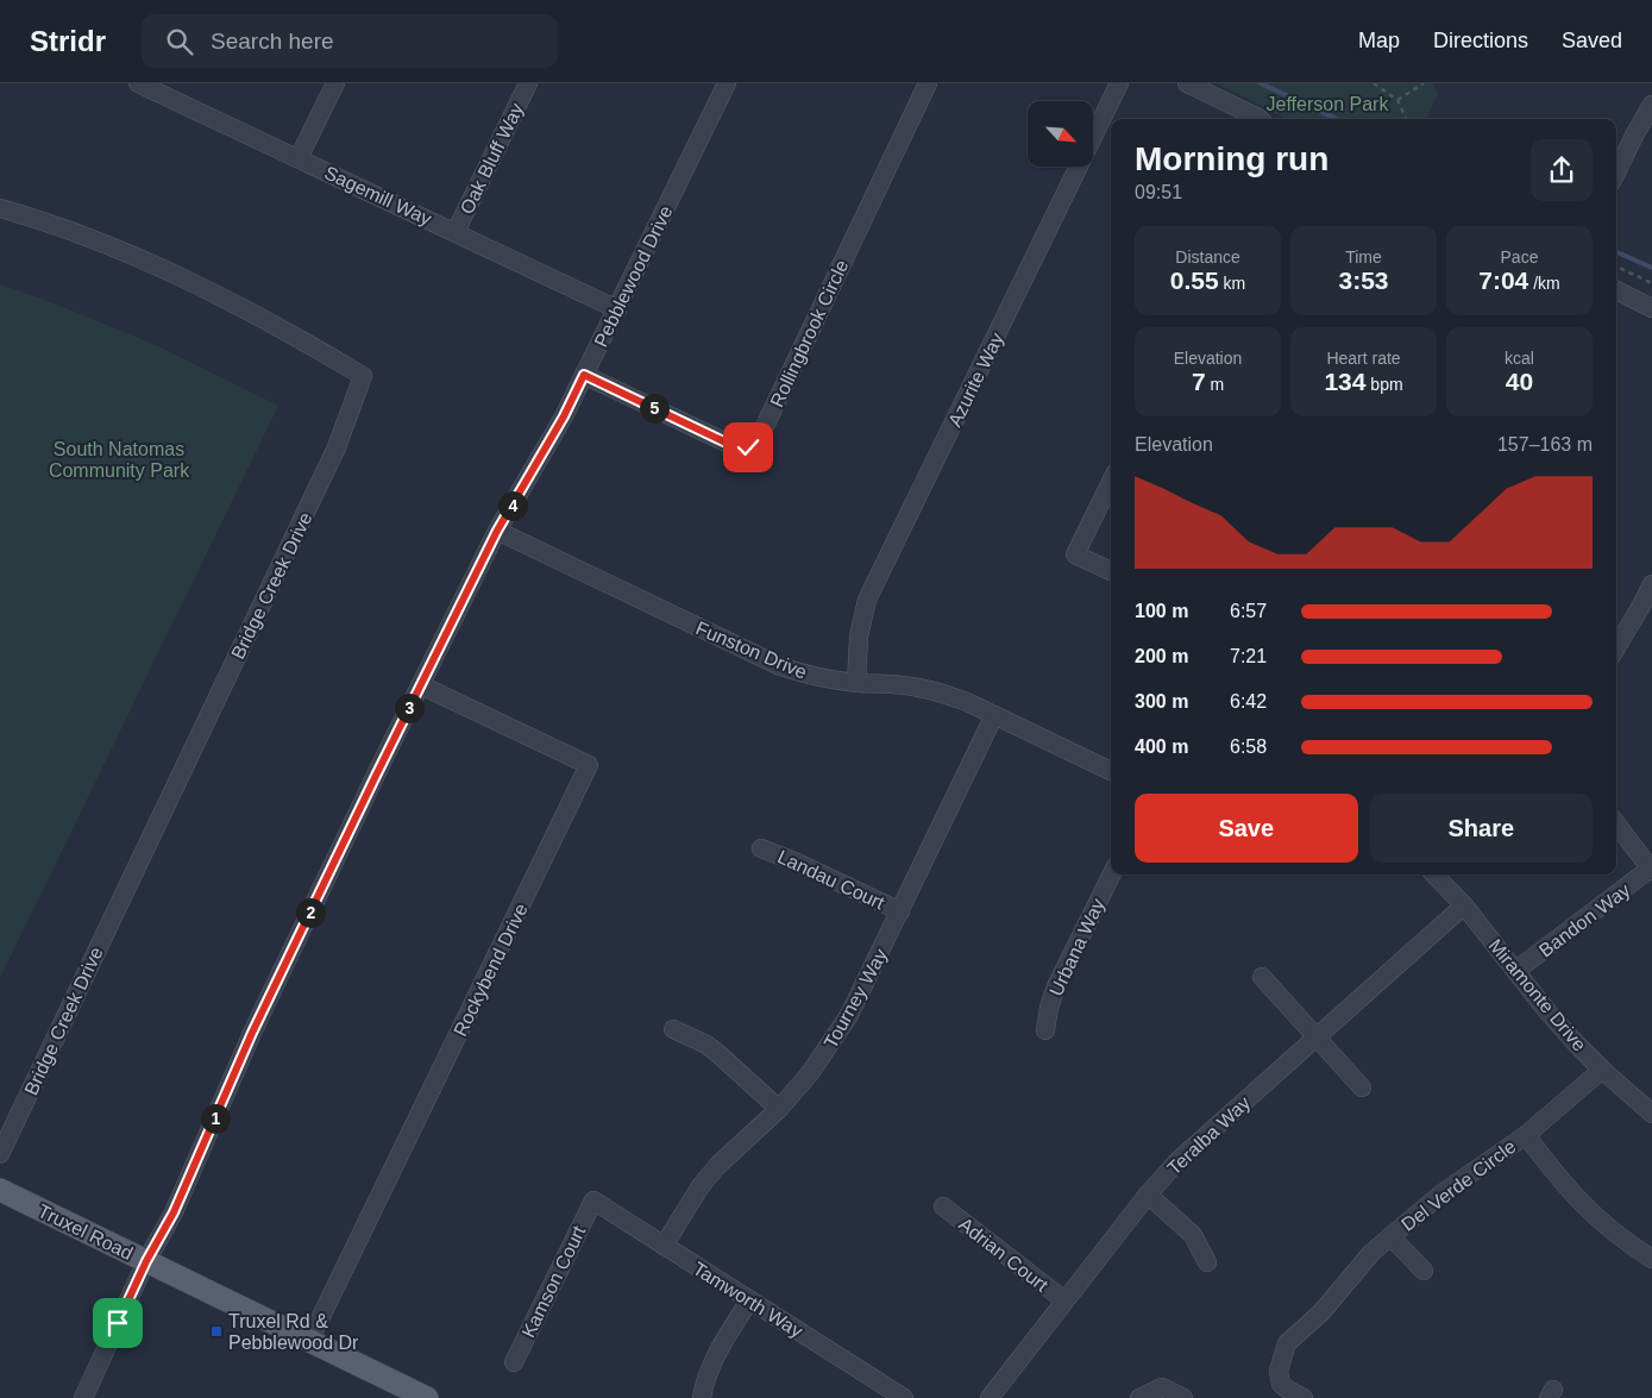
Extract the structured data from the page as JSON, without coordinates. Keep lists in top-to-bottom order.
{
  "streets": {
    "main road": ["Truxel Road"],
    "street": [
      "Oak Bluff Way",
      "Sagemill Way",
      "Pebblewood Drive",
      "Rollingbrook Circle",
      "Azurite Way",
      "Bridge Creek Drive",
      "Funston Drive",
      "Landau Court",
      "Bandon Way",
      "Urbana Way",
      "Rockybend Drive",
      "Miramonte Drive",
      "Tourney Way",
      "Teralba Way",
      "Del Verde Circle",
      "Adrian Court",
      "Kamson Court",
      "Tamworth Way"
    ]
  },
  "crossings": [
    ["Oak Bluff Way", "Sagemill Way"],
    ["Sagemill Way", "Pebblewood Drive"],
    ["Pebblewood Drive", "Rollingbrook Circle"],
    ["Pebblewood Drive", "Funston Drive"],
    ["Pebblewood Drive", "Rockybend Drive"],
    ["Pebblewood Drive", "Truxel Road"],
    ["Azurite Way", "Funston Drive"],
    ["Funston Drive", "Tourney Way"],
    ["Landau Court", "Tourney Way"],
    ["Bandon Way", "Miramonte Drive"],
    ["Rockybend Drive", "Truxel Road"],
    ["Miramonte Drive", "Teralba Way"],
    ["Miramonte Drive", "Del Verde Circle"],
    ["Tourney Way", "Tamworth Way"],
    ["Teralba Way", "Adrian Court"],
    ["Kamson Court", "Tamworth Way"]
  ],
  "parks": ["Jefferson Park", "South Natomas Community Park"],
  "places": {
    "transit": ["Truxel Rd & Pebblewood Dr"]
  },
  "north": "bottom right",
  "page": {
    "header": "Stridr",
    "search": "Search here",
    "nav": ["Map", "Directions", "Saved"],
    "heading": ["Morning run", "09:51"],
    "stats": [
      ["Distance", "0.55 km"],
      ["Time", "3:53"],
      ["Pace", "7:04 /km"],
      ["Elevation", "7 m"],
      ["Heart rate", "134 bpm"],
      ["kcal", "40"]
    ],
    "pins": [
      "5",
      "4",
      "3",
      "2",
      "1"
    ],
    "chart": ["Elevation", "157–163 m"],
    "list": [
      {
        "name": "100 m",
        "note": "6:57"
      },
      {
        "name": "200 m",
        "note": "7:21"
      },
      {
        "name": "300 m",
        "note": "6:42"
      },
      {
        "name": "400 m",
        "note": "6:58"
      }
    ],
    "buttons": ["Save", "Share"]
  }
}
